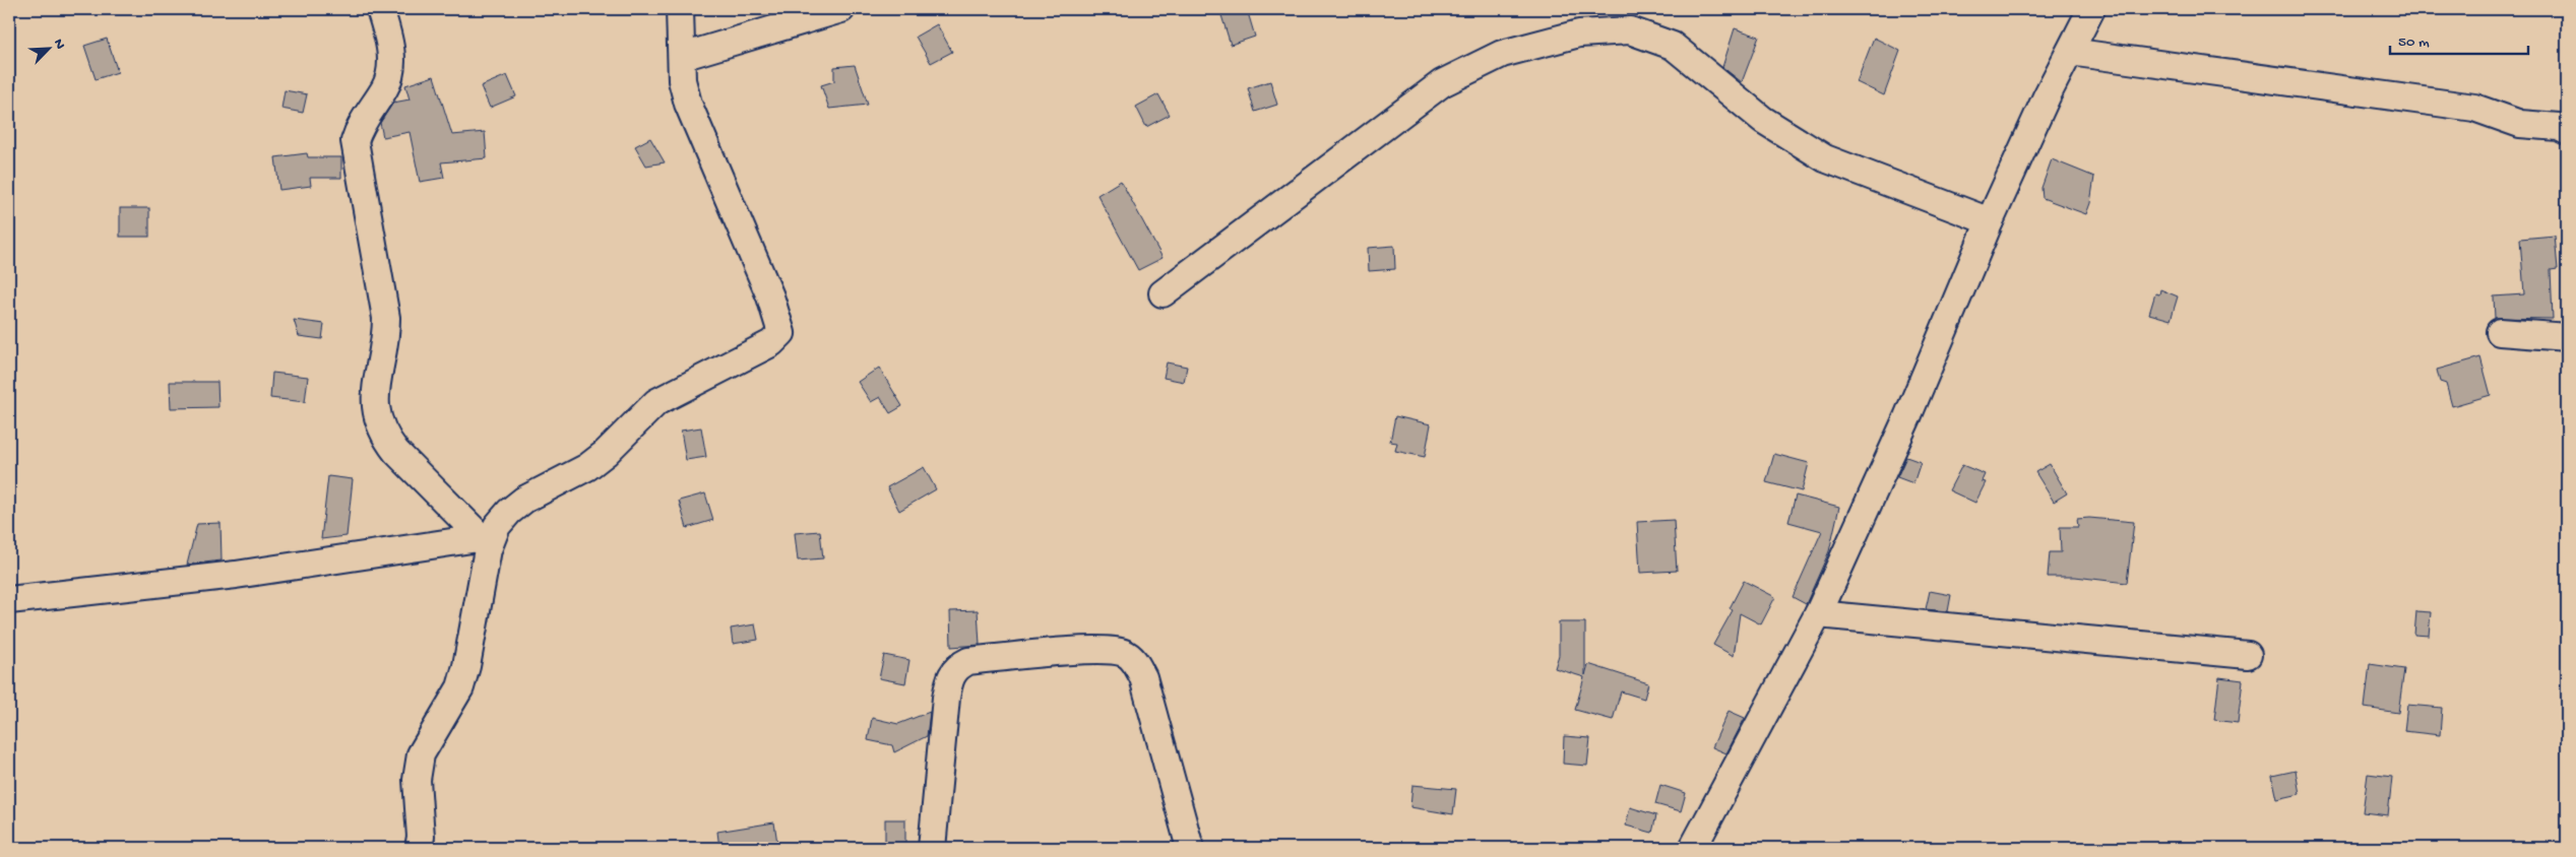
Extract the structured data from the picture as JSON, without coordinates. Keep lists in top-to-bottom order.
{
  "scale_bar": "50 m",
  "north": "top right"
}
